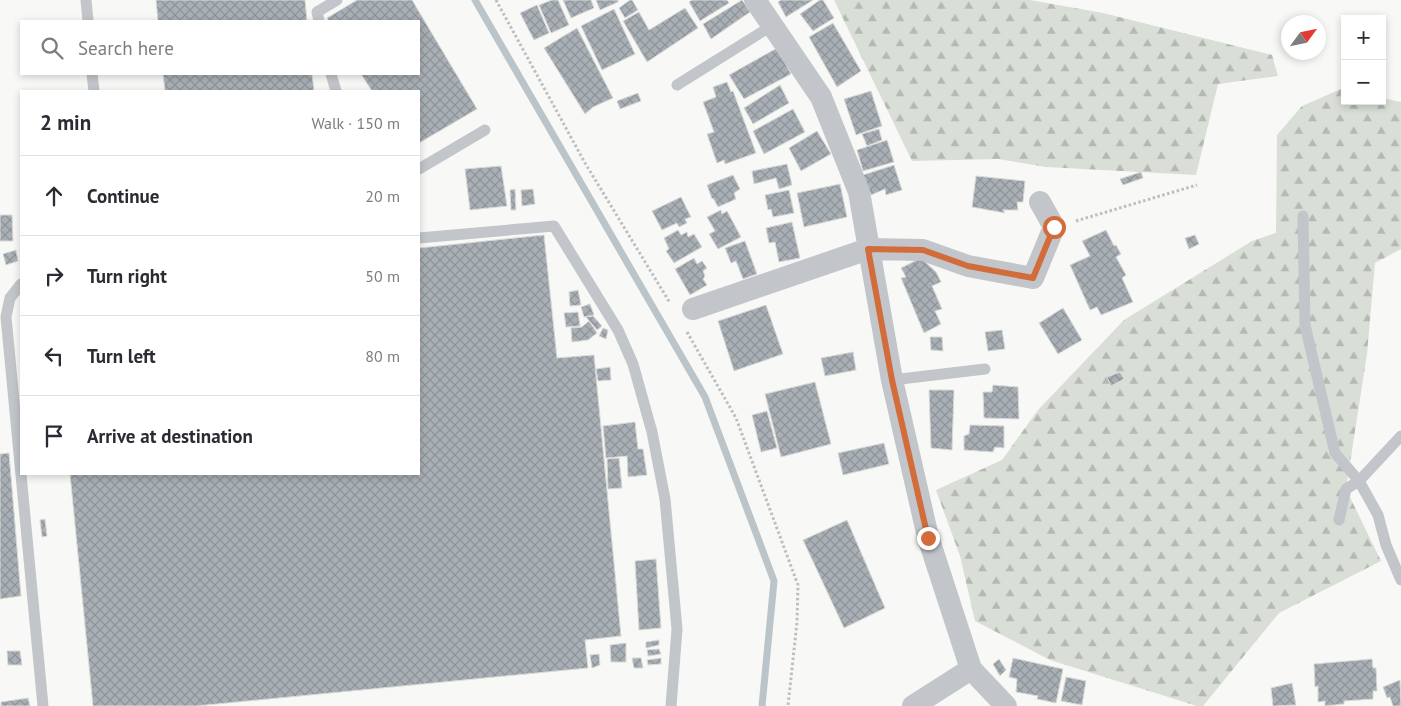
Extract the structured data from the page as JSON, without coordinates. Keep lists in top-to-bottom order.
{
  "north": "top right",
  "page": {
    "map_buttons": ["+", "−"],
    "search": "Search here",
    "heading": ["2 min", "Walk · 150 m"],
    "list": [
      ["Continue", "20 m"],
      ["Turn right", "50 m"],
      ["Turn left", "80 m"],
      "Arrive at destination"
    ]
  }
}
